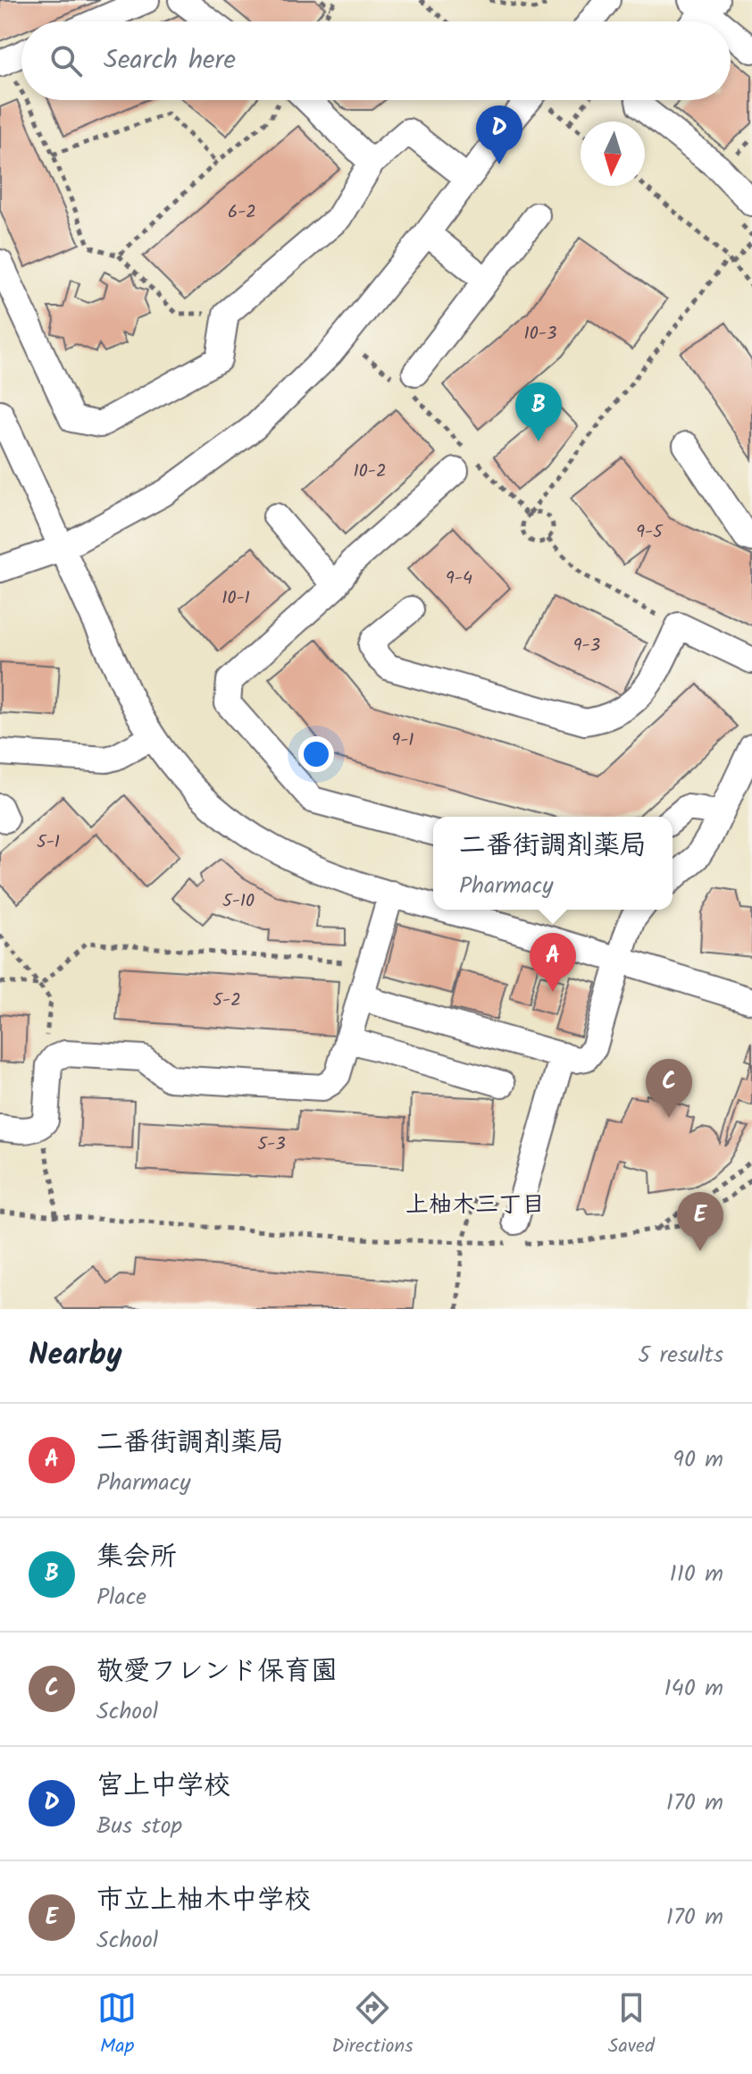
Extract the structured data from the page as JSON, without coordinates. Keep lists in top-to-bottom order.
{
  "districts": ["上柚木三丁目"],
  "house_numbers": [
    "6-2",
    "10-3",
    "10-2",
    "9-5",
    "9-4",
    "10-1",
    "9-3",
    "9-1",
    "5-1",
    "5-10",
    "5-2",
    "5-3"
  ],
  "north": "bottom",
  "page": {
    "search": "Search here",
    "pins": [
      "D",
      "B",
      "A",
      "C",
      "E"
    ],
    "popup": ["二番街調剤薬局", "Pharmacy"],
    "heading": ["Nearby", "5 results"],
    "list": [
      {
        "mark": "A",
        "name": "二番街調剤薬局",
        "note": "Pharmacy",
        "value": "90 m"
      },
      {
        "mark": "B",
        "name": "集会所",
        "note": "Place",
        "value": "110 m"
      },
      {
        "mark": "C",
        "name": "敬愛フレンド保育園",
        "note": "School",
        "value": "140 m"
      },
      {
        "mark": "D",
        "name": "宮上中学校",
        "note": "Bus stop",
        "value": "170 m"
      },
      {
        "mark": "E",
        "name": "市立上柚木中学校",
        "note": "School",
        "value": "170 m"
      }
    ],
    "nav": ["Map", "Directions", "Saved"]
  }
}
